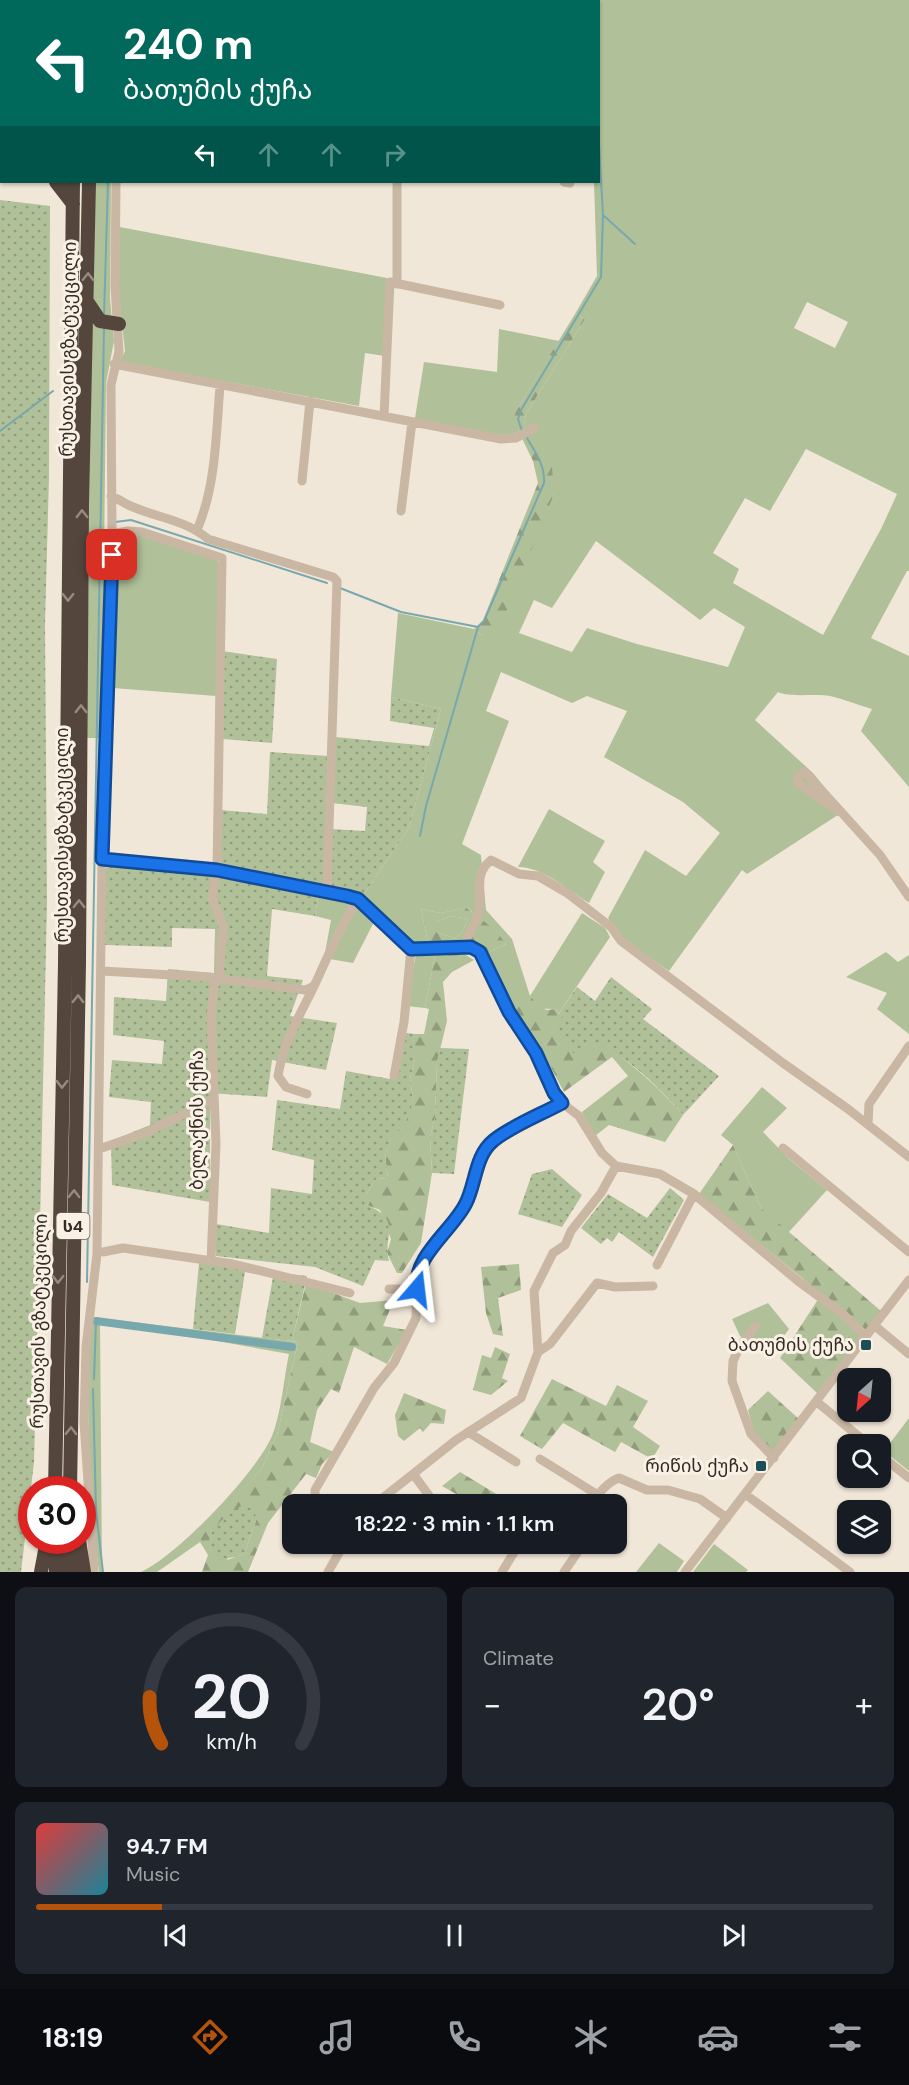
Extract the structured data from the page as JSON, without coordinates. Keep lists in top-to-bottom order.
{
  "streets": {
    "highway": ["რუსთავის გზატკეცილი", "ს4"],
    "street": ["ბელაქნის ქუჩა"]
  },
  "places": {
    "transit": ["ბათუმის ქუჩა", "რიწის ქუჩა"]
  },
  "north": "bottom left",
  "page": {
    "turn": ["240 m", "ბათუმის ქუჩა"],
    "limit": "30",
    "trip": "18:22 · 3 min · 1.1 km",
    "tile": "Climate",
    "heat": ["−", "20°", "+"],
    "song": ["94.7 FM", "Music"],
    "tabs": "18:19",
    "gauge": ["20", "km/h"]
  }
}
